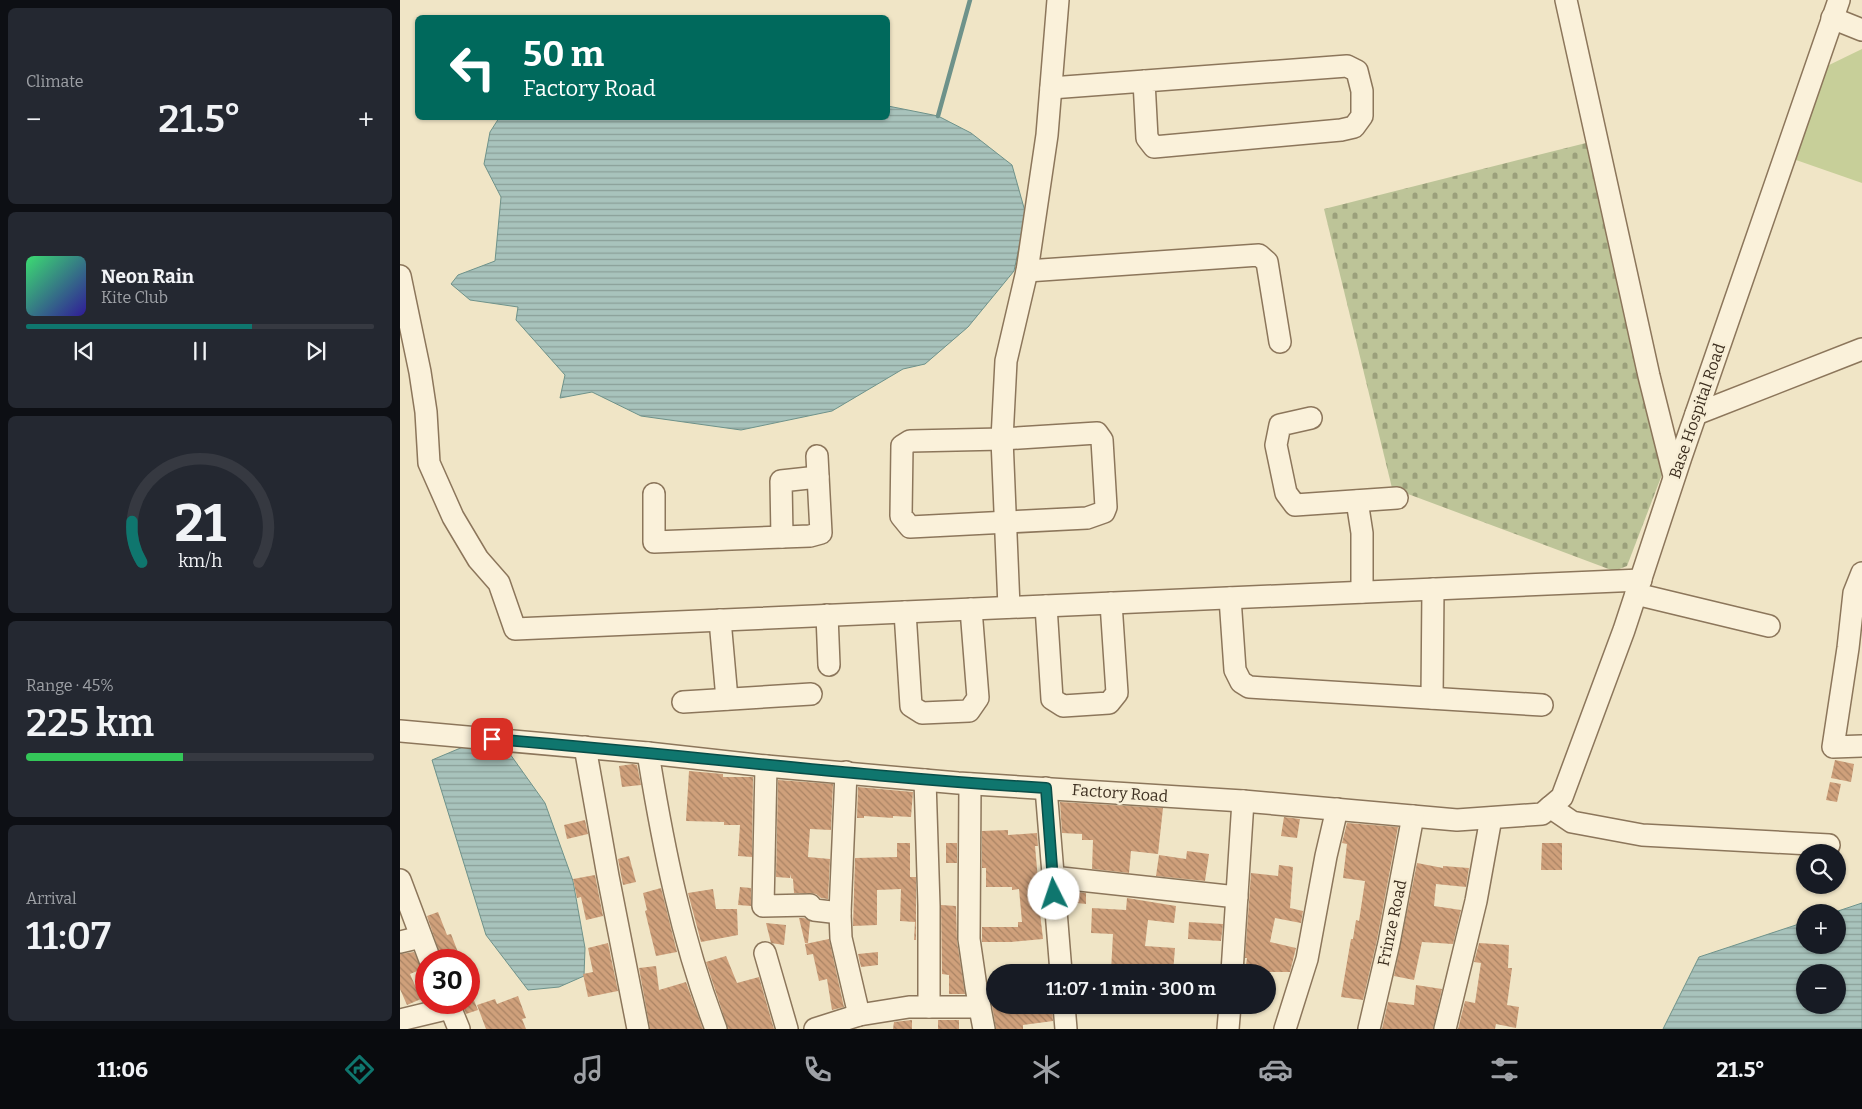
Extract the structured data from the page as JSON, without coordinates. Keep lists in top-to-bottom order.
{
  "streets": {
    "street": ["Base Hospital Road", "Factory Road", "Frinze Road"]
  },
  "crossings": [
    ["Base Hospital Road", "Factory Road"],
    ["Factory Road", "Frinze Road"]
  ],
  "page": {
    "tile": [
      "Climate",
      ["Range · 45%", "225 km"],
      ["Arrival", "11:07"]
    ],
    "turn": ["50 m", "Factory Road"],
    "heat": ["−", "21.5°", "+"],
    "song": ["Neon Rain", "Kite Club"],
    "map_buttons": ["+", "−"],
    "limit": "30",
    "trip": "11:07 · 1 min · 300 m",
    "tabs": ["11:06", "21.5°"],
    "gauge": ["21", "km/h"]
  }
}
